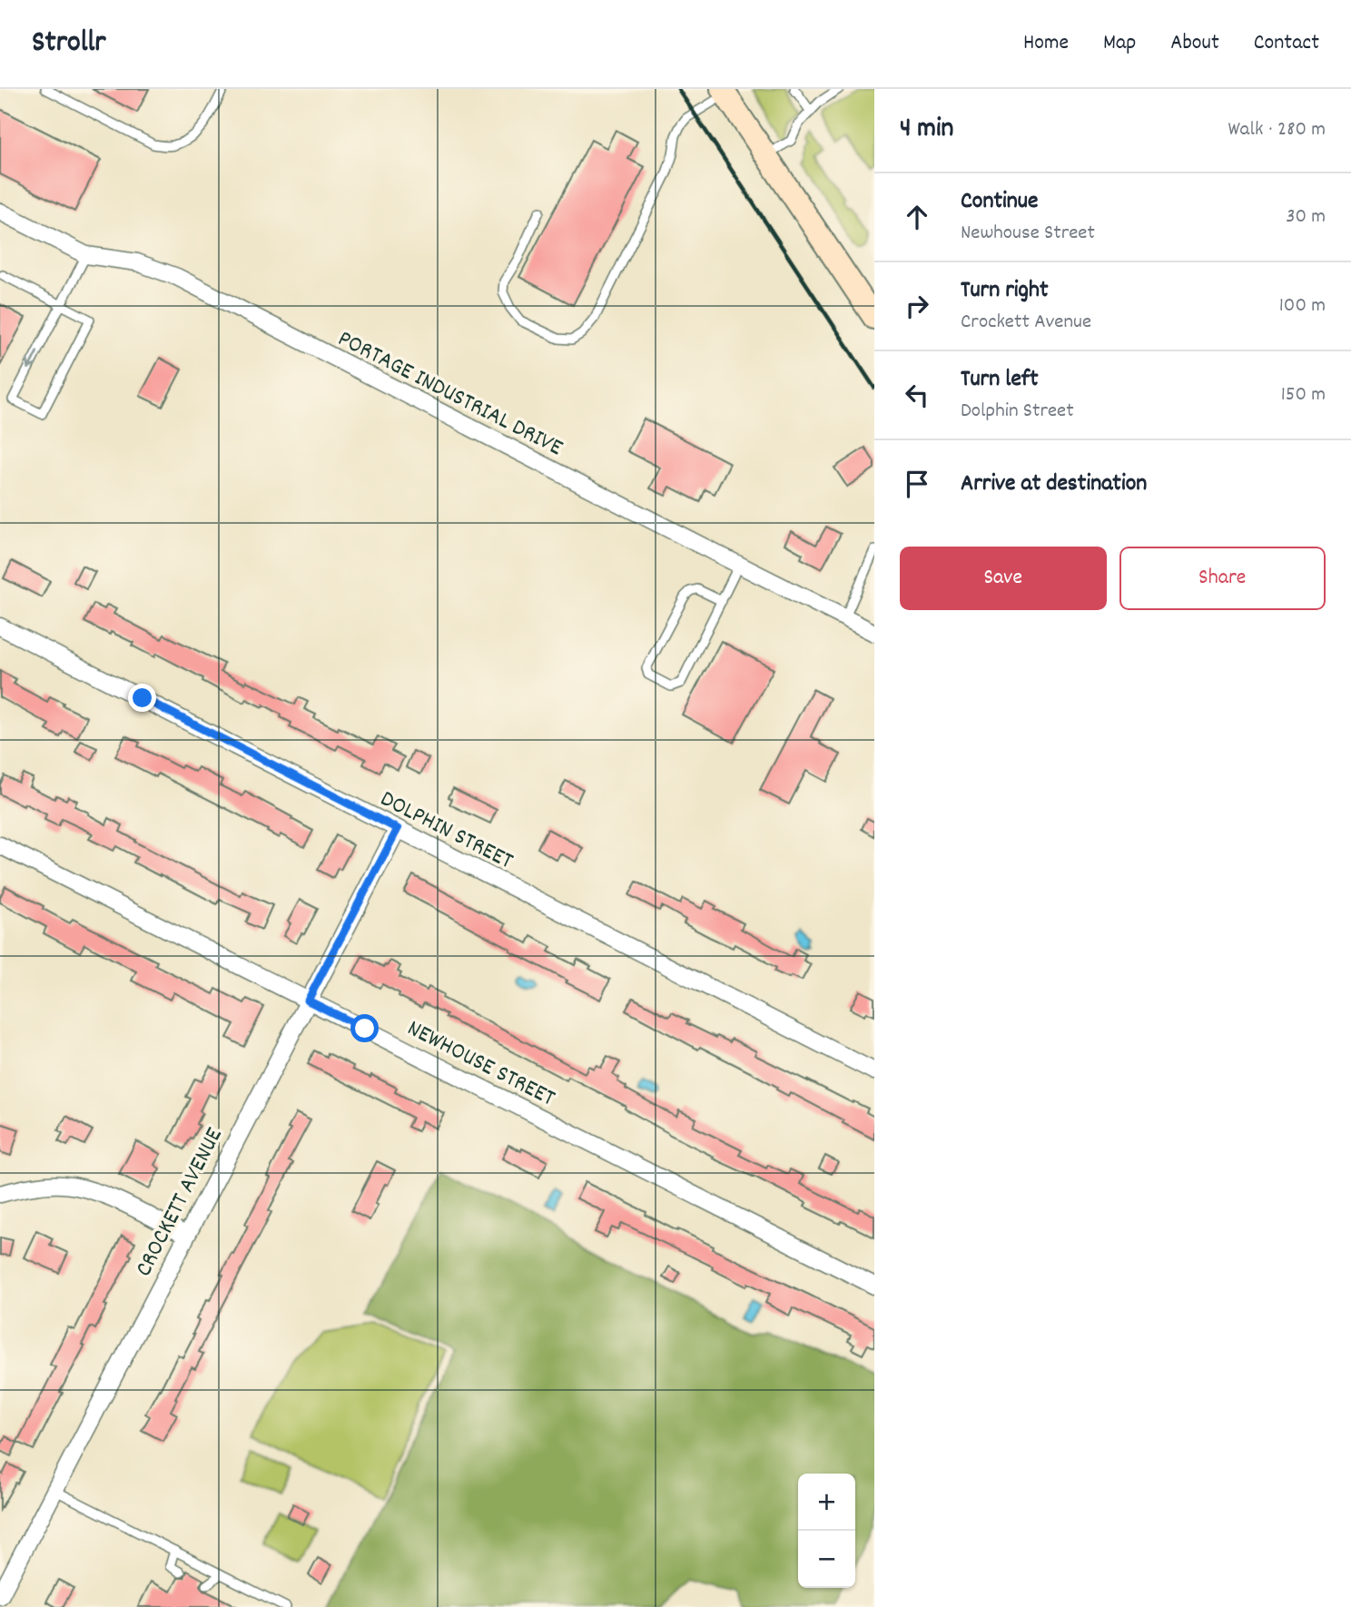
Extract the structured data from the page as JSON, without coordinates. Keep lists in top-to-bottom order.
{
  "streets": {
    "street": [
      "PORTAGE INDUSTRIAL DRIVE",
      "DOLPHIN STREET",
      "NEWHOUSE STREET",
      "CROCKETT AVENUE"
    ]
  },
  "crossings": [
    ["DOLPHIN STREET", "CROCKETT AVENUE"],
    ["NEWHOUSE STREET", "CROCKETT AVENUE"]
  ],
  "page": {
    "header": "Strollr",
    "nav": [
      "Home",
      "Map",
      "About",
      "Contact"
    ],
    "heading": ["4 min", "Walk · 280 m"],
    "list": [
      ["Continue", "Newhouse Street", "30 m"],
      ["Turn right", "Crockett Avenue", "100 m"],
      ["Turn left", "Dolphin Street", "150 m"],
      "Arrive at destination"
    ],
    "buttons": ["Save", "Share"],
    "map_buttons": ["+", "−"]
  }
}
